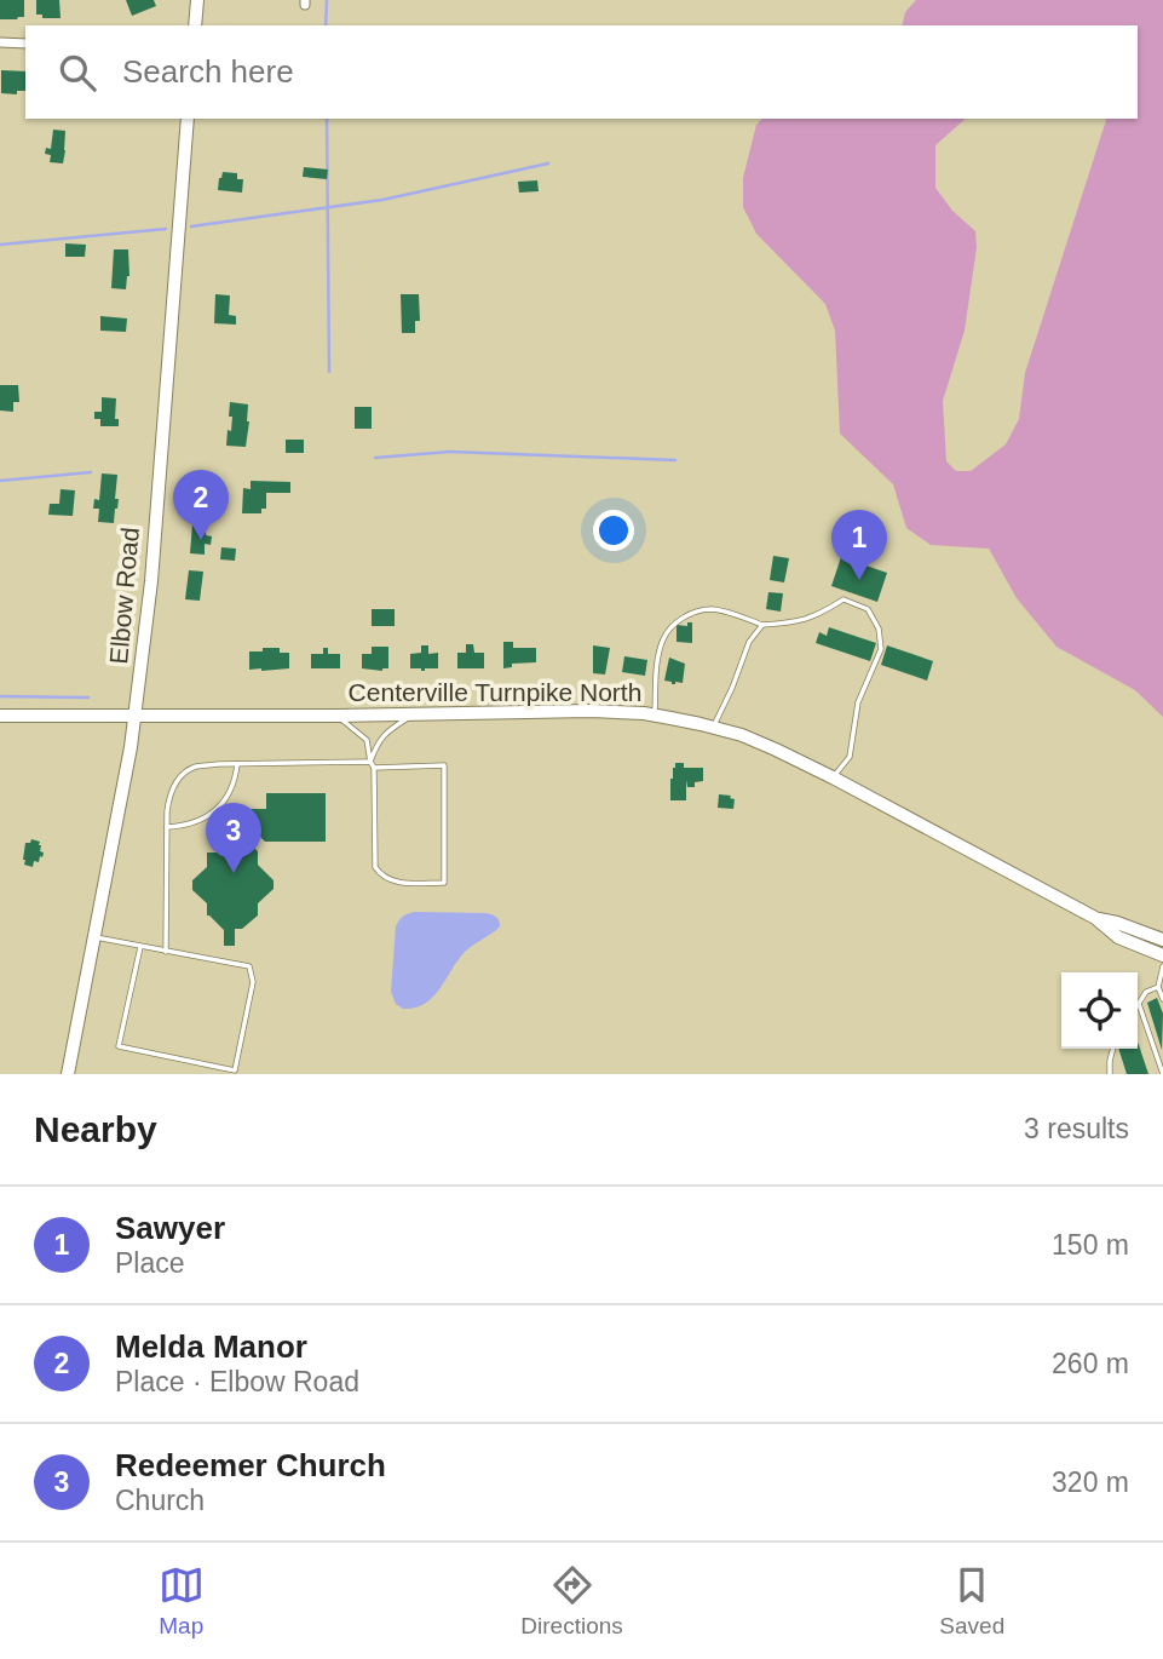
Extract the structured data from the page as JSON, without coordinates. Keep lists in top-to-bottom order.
{
  "streets": {
    "main road": ["Elbow Road", "Centerville Turnpike North"]
  },
  "crossings": [
    ["Elbow Road", "Centerville Turnpike North"]
  ],
  "page": {
    "search": "Search here",
    "pins": ["2", "1", "3"],
    "heading": ["Nearby", "3 results"],
    "list": [
      {
        "mark": "1",
        "name": "Sawyer",
        "note": "Place",
        "value": "150 m"
      },
      {
        "mark": "2",
        "name": "Melda Manor",
        "note": "Place · Elbow Road",
        "value": "260 m"
      },
      {
        "mark": "3",
        "name": "Redeemer Church",
        "note": "Church",
        "value": "320 m"
      }
    ],
    "nav": ["Map", "Directions", "Saved"]
  }
}
